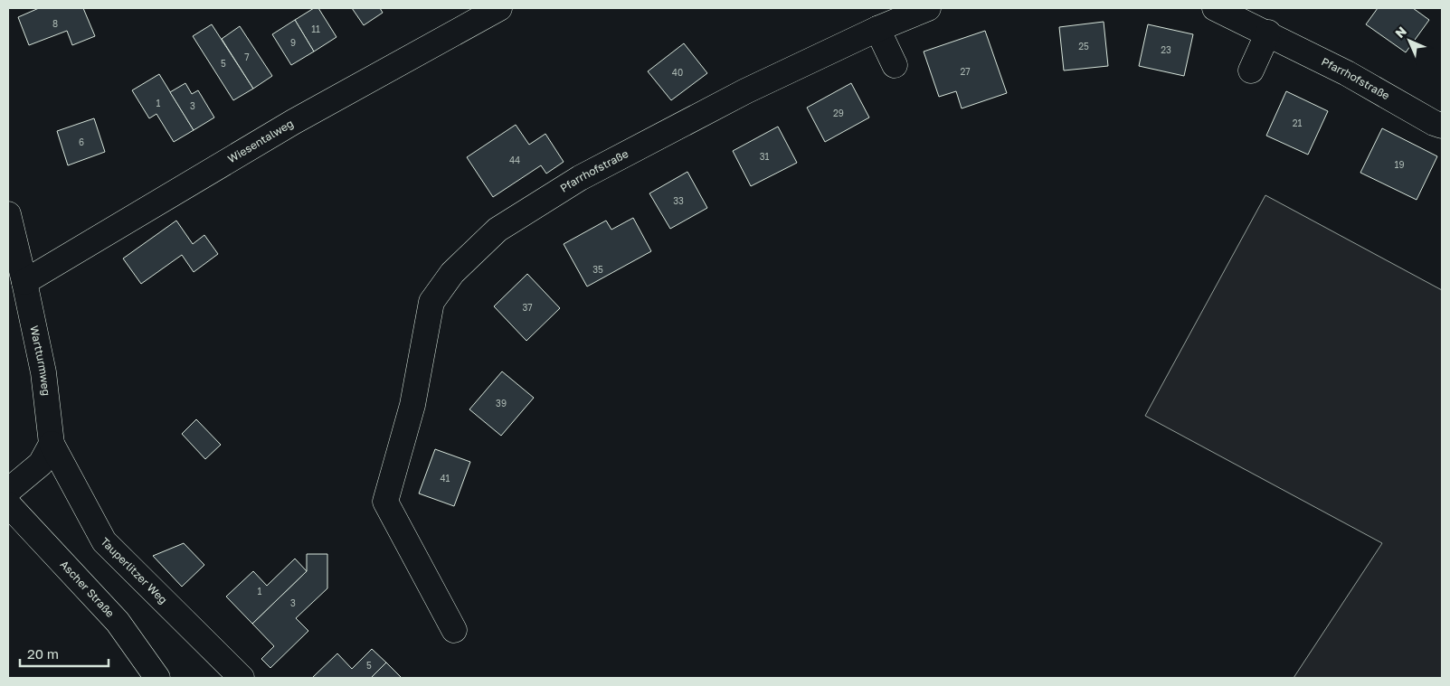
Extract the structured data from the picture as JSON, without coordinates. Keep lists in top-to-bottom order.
{
  "streets": {
    "street": [
      "Pfarrhofstraße",
      "Wiesentalweg",
      "Wartturmweg",
      "Tauperlitzer Weg",
      "Ascher Straße"
    ]
  },
  "crossings": [
    ["Wiesentalweg", "Wartturmweg"],
    ["Wartturmweg", "Tauperlitzer Weg"]
  ],
  "house_numbers": [
    "8",
    "11",
    "9",
    "25",
    "23",
    "7",
    "5",
    "27",
    "40",
    "1",
    "3",
    "29",
    "21",
    "6",
    "31",
    "44",
    "19",
    "33",
    "35",
    "37",
    "39",
    "41",
    "1",
    "3",
    "5"
  ],
  "scale_bar": "20 m",
  "north": "top left"
}
